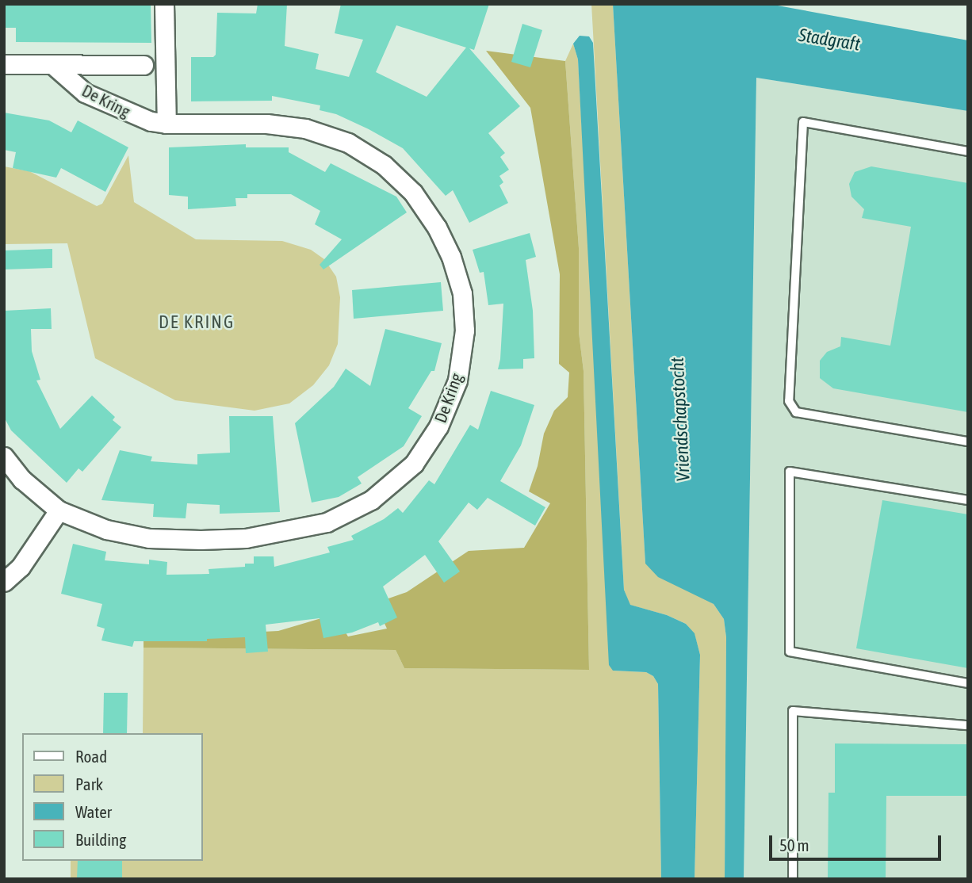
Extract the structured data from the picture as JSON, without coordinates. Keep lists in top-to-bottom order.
{
  "streets": {
    "street": ["De Kring"]
  },
  "districts": ["DE KRING"],
  "water": ["Stadgraft", "Vriendschapstocht"],
  "legend": [
    "Road",
    "Park",
    "Water",
    "Building"
  ],
  "scale_bar": "50 m"
}
